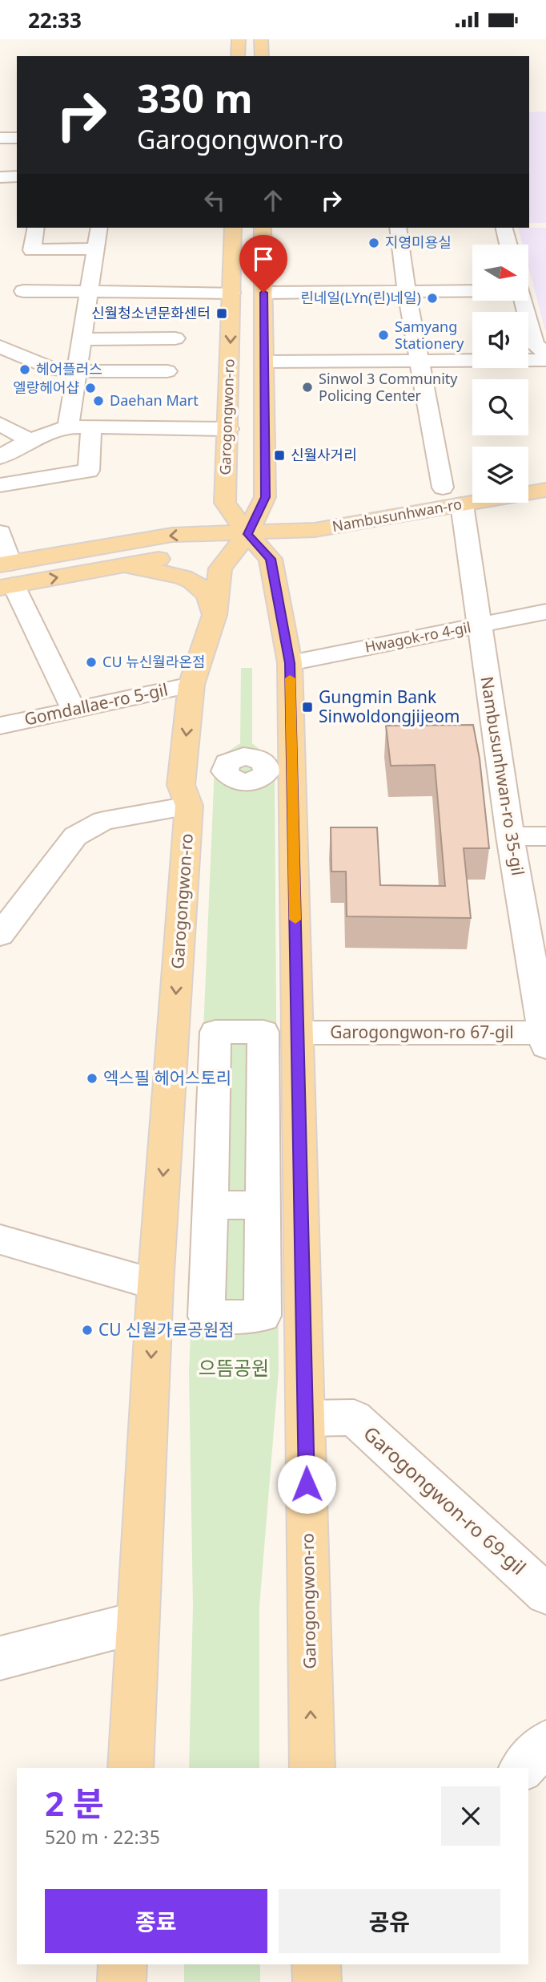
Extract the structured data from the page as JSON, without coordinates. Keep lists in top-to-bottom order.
{
  "streets": {
    "main road": ["Garogongwon-ro", "Nambusunhwan-ro"],
    "street": [
      "Hwagok-ro 4-gil",
      "Gomdallae-ro 5-gil",
      "Nambusunhwan-ro 35-gil",
      "Garogongwon-ro 67-gil",
      "Garogongwon-ro 69-gil"
    ]
  },
  "crossings": [
    ["Garogongwon-ro", "Nambusunhwan-ro"],
    ["Garogongwon-ro", "Hwagok-ro 4-gil"],
    ["Garogongwon-ro", "Gomdallae-ro 5-gil"],
    ["Garogongwon-ro", "Garogongwon-ro 67-gil"],
    ["Garogongwon-ro", "Garogongwon-ro 69-gil"],
    ["Nambusunhwan-ro", "Nambusunhwan-ro 35-gil"],
    ["Hwagok-ro 4-gil", "Nambusunhwan-ro 35-gil"],
    ["Nambusunhwan-ro 35-gil", "Garogongwon-ro 67-gil"]
  ],
  "parks": ["으뜸공원"],
  "places": {
    "other": [
      "지영미용실",
      "린네일(LYn(린)네일)",
      "Samyang Stationery",
      "헤어플러스",
      "Sinwol 3 Community Policing Center",
      "엘랑헤어샵",
      "Daehan Mart",
      "CU 뉴신월라온점",
      "엑스필 헤어스토리",
      "CU 신월가로공원점"
    ],
    "transit": ["신월청소년문화센터", "신월사거리", "Gungmin Bank Sinwoldongjijeom"]
  },
  "north": "right",
  "page": {
    "status": "22:33",
    "turn": ["330 m", "Garogongwon-ro"],
    "heading": ["2 분", "520 m · 22:35"],
    "buttons": ["종료", "공유"]
  }
}
